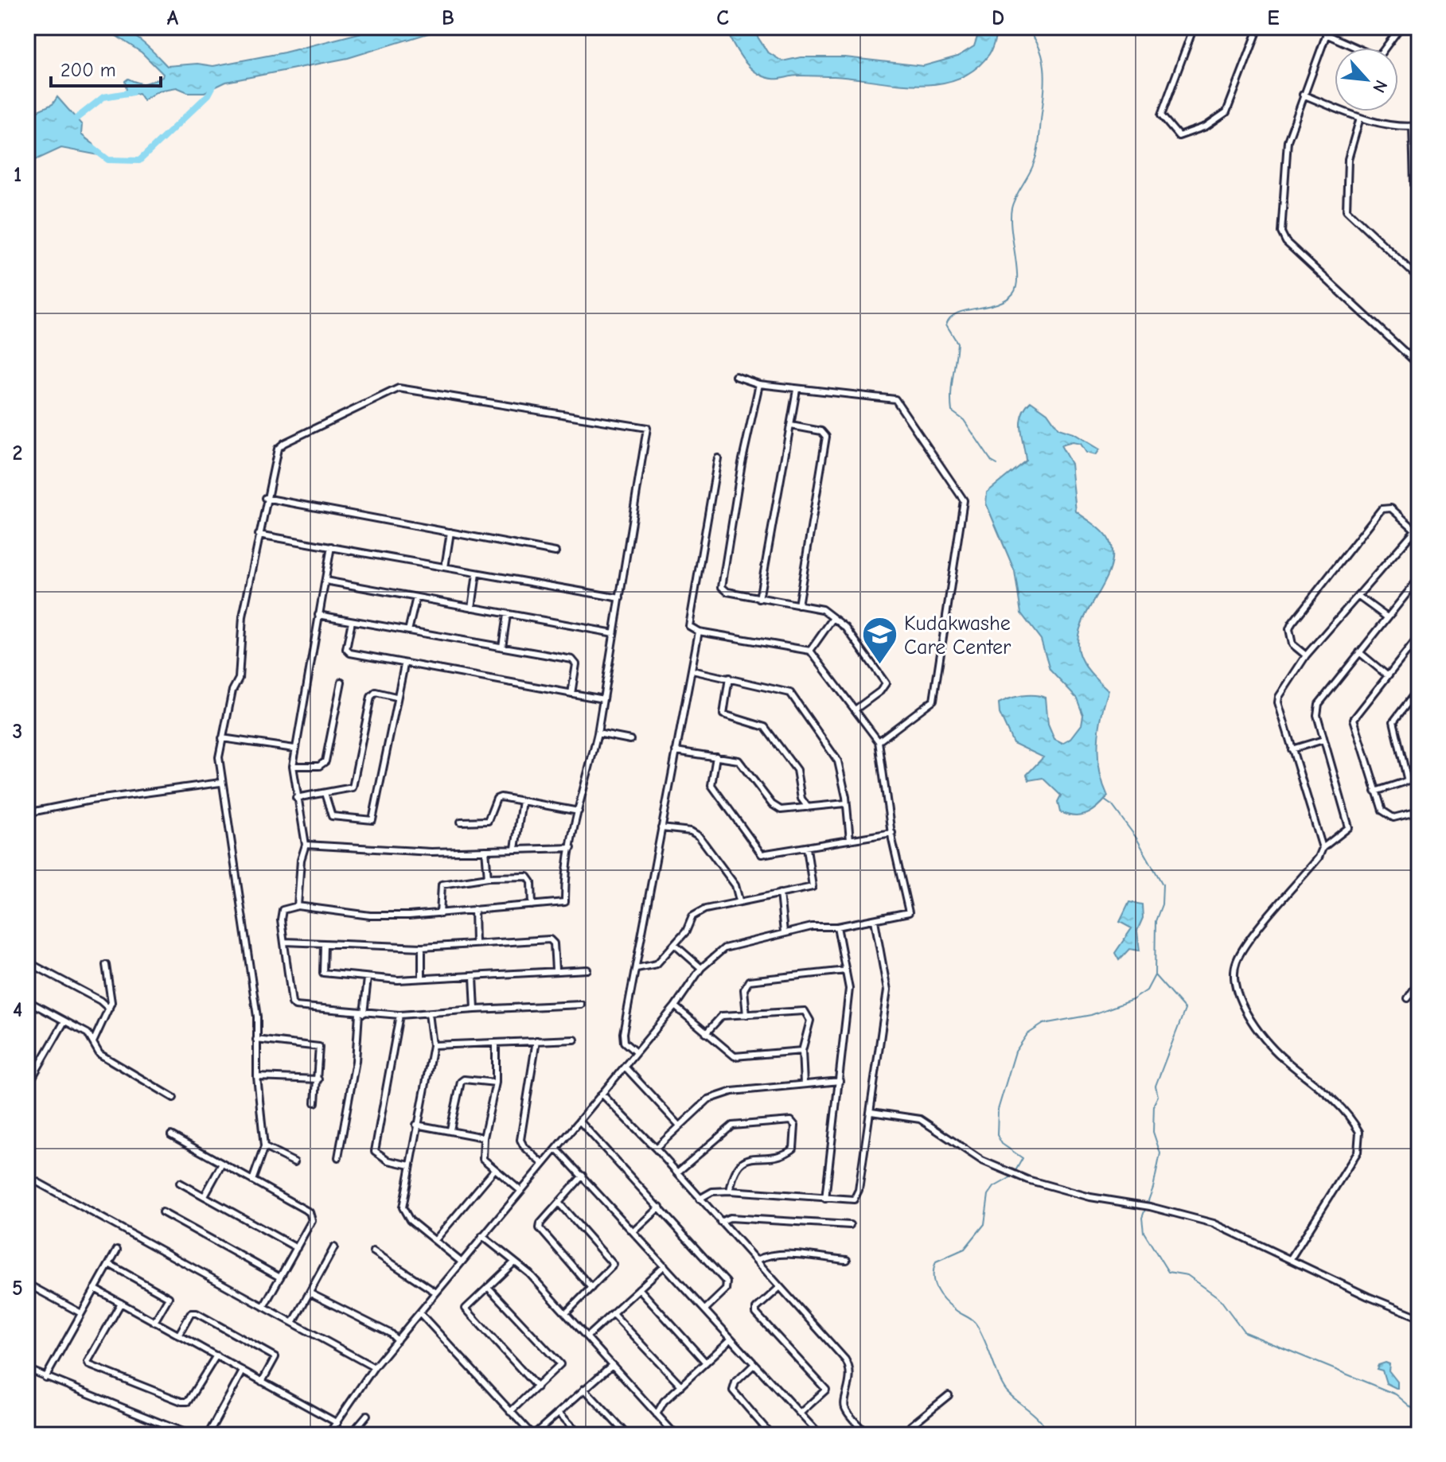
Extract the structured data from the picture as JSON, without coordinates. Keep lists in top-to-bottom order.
{
  "places": {
    "school or university": ["Kudakwashe Care Center"]
  },
  "scale_bar": "200 m",
  "north": "bottom right",
  "grid": {
    "columns": [
      "A",
      "B",
      "C",
      "D",
      "E"
    ],
    "rows": [
      "1",
      "2",
      "3",
      "4",
      "5"
    ]
  }
}
